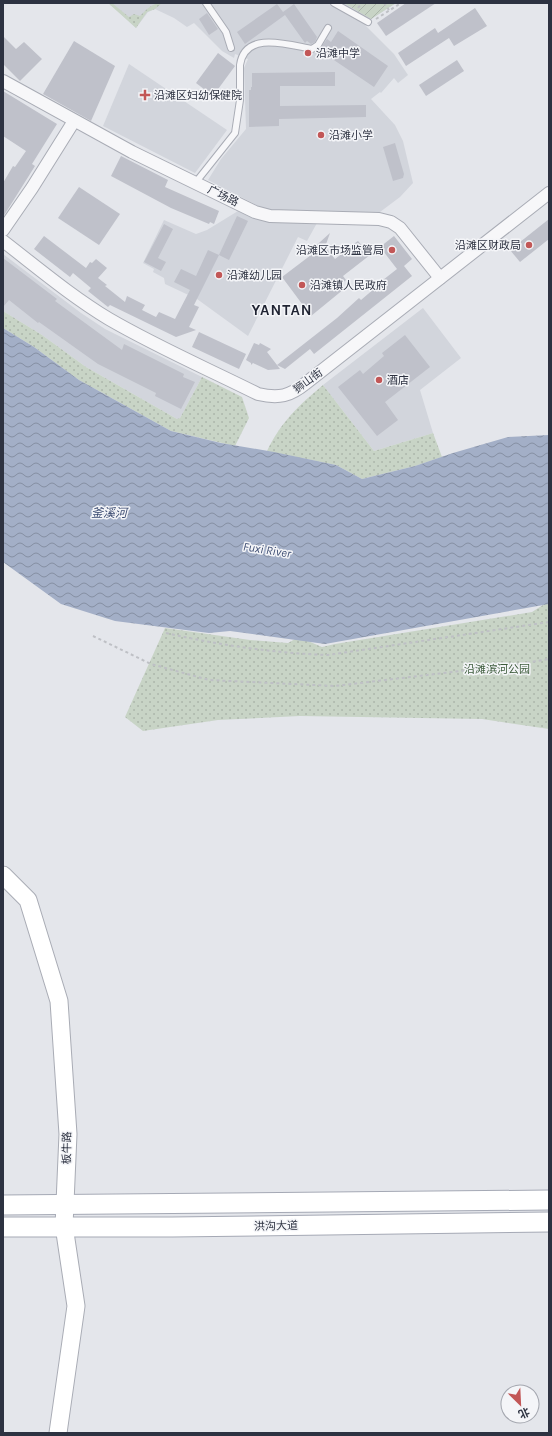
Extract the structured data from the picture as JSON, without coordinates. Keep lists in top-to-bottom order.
{
  "streets": {
    "main road": ["板牛路", "洪沟大道"],
    "street": ["广场路", "狮山街"]
  },
  "crossings": [
    ["广场路", "狮山街"],
    ["板牛路", "洪沟大道"]
  ],
  "districts": ["YANTAN"],
  "water": ["釜溪河", "Fuxi River"],
  "parks": ["沿滩滨河公园"],
  "places": {
    "other": [
      "沿滩中学",
      "沿滩小学",
      "沿滩区财政局",
      "沿滩区市场监管局",
      "沿滩幼儿园",
      "沿滩镇人民政府",
      "酒店"
    ],
    "health": ["沿滩区妇幼保健院"]
  },
  "north": "bottom right"
}
